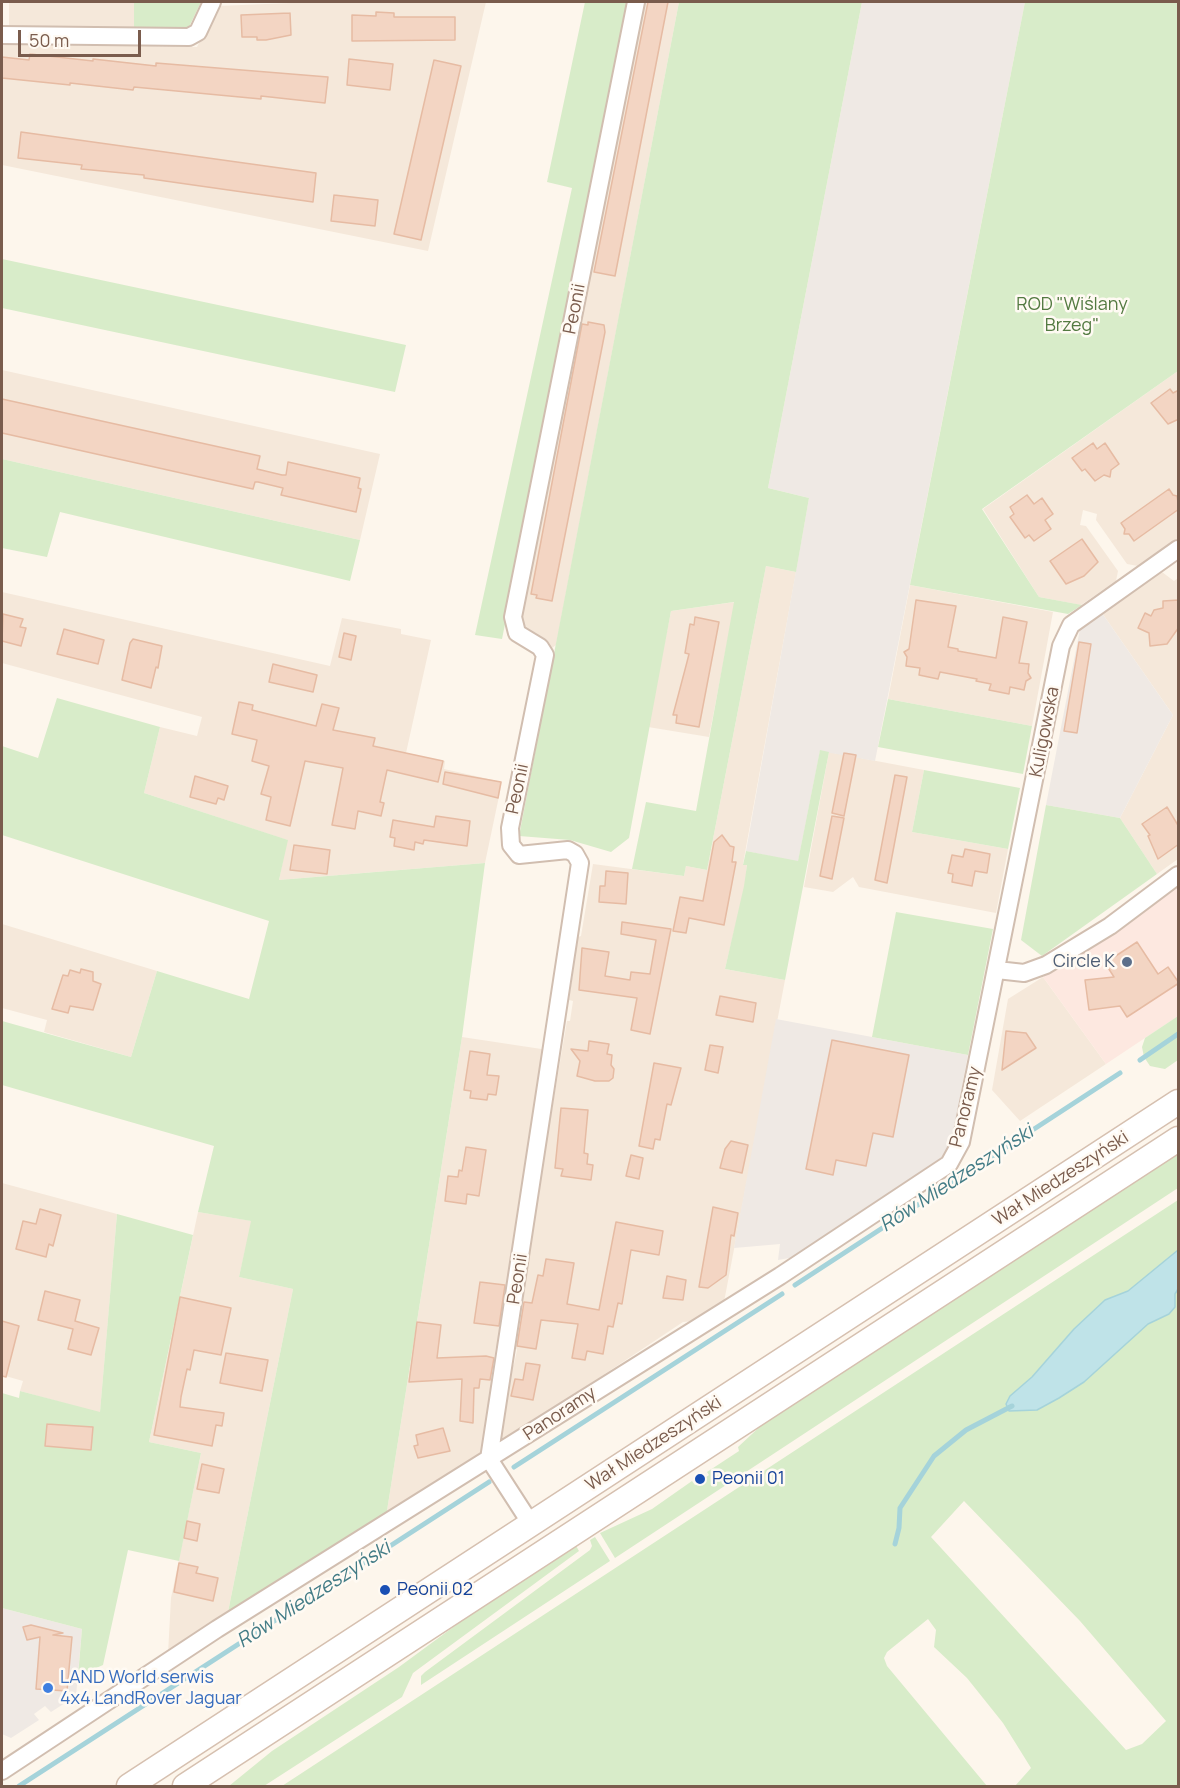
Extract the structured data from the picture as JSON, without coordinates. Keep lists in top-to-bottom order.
{
  "streets": {
    "main road": ["Wał Miedzeszyński"],
    "street": ["Peonii", "Kuligowska", "Panoramy"]
  },
  "crossings": [
    ["Peonii", "Panoramy"],
    ["Kuligowska", "Panoramy"]
  ],
  "water": ["Rów Miedzeszyński"],
  "parks": ["ROD \"Wiślany Brzeg\""],
  "places": [
    "Circle K",
    "Peonii 01",
    "Peonii 02",
    "LAND World serwis 4x4 LandRover Jaguar"
  ],
  "scale_bar": "50 m"
}
